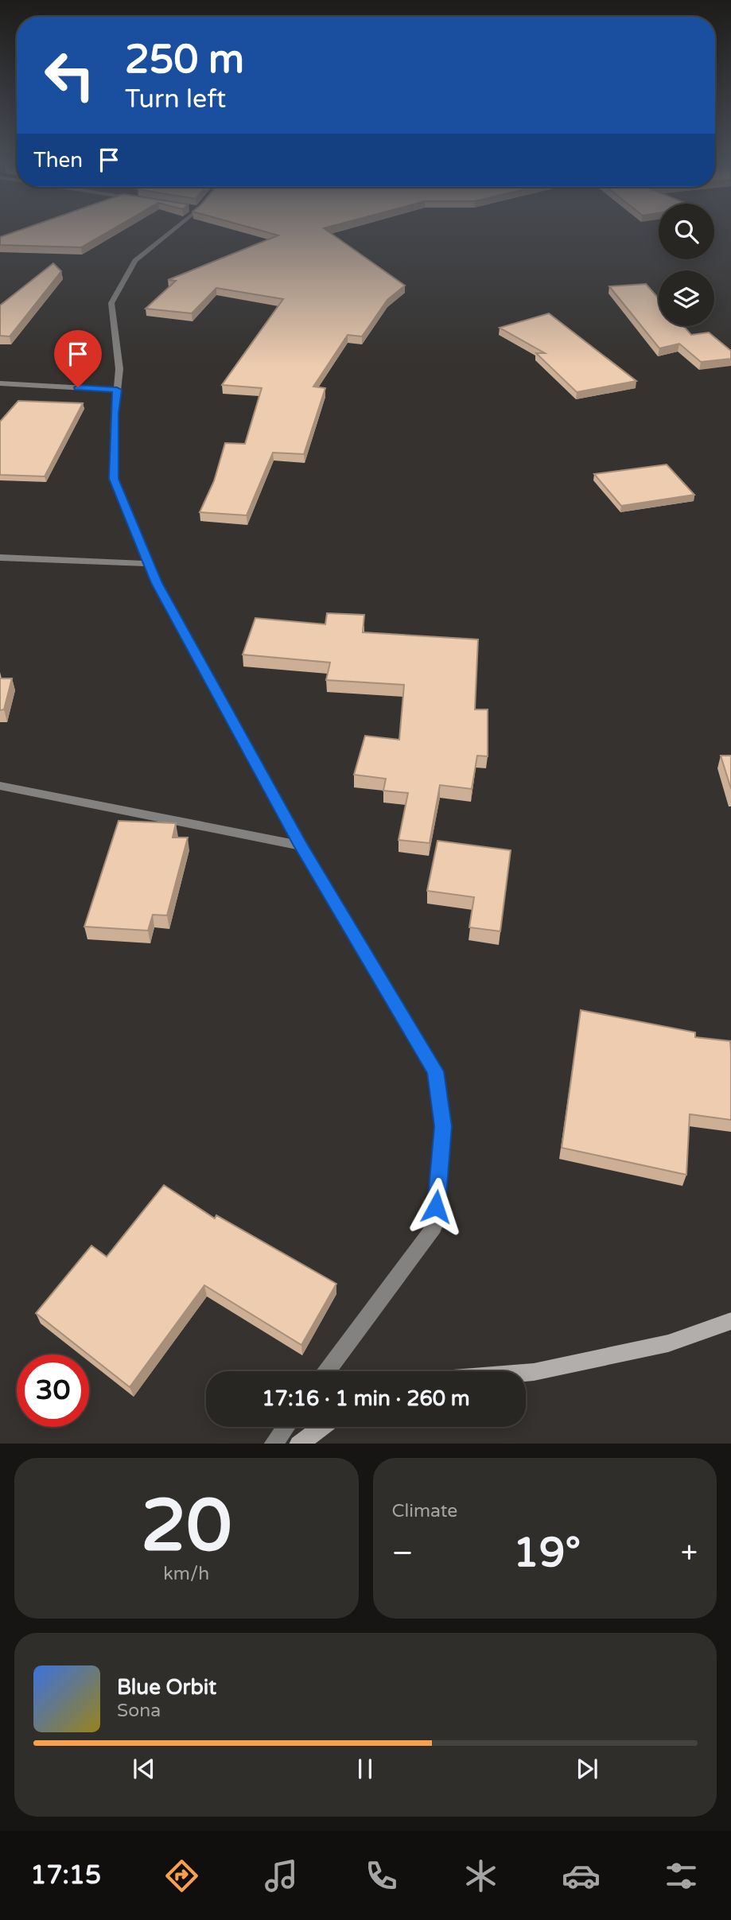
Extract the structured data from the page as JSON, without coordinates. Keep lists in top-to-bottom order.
{
  "page": {
    "turn": ["250 m", "Turn left"],
    "then": "Then",
    "limit": "30",
    "trip": "17:16 · 1 min · 260 m",
    "tile": [
      ["20", "km/h"],
      "Climate"
    ],
    "heat": ["−", "19°", "+"],
    "song": ["Blue Orbit", "Sona"],
    "tabs": "17:15"
  }
}
